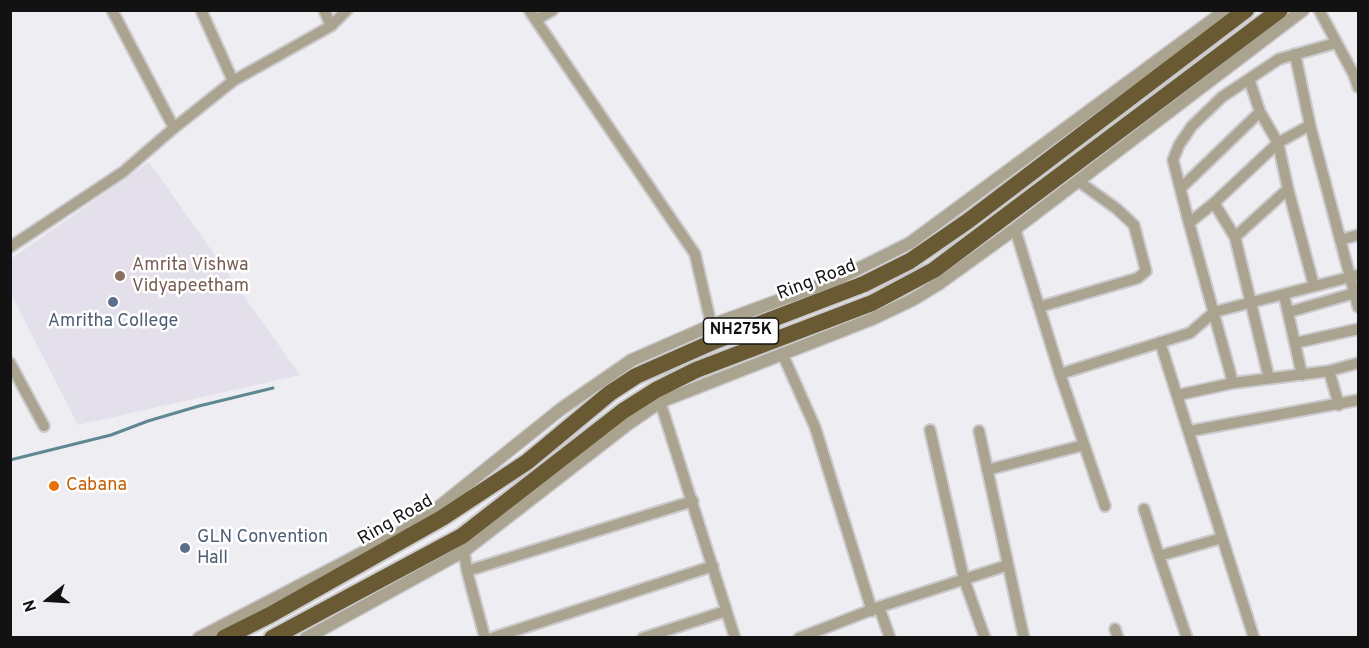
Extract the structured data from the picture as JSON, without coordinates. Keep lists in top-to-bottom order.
{
  "streets": {
    "highway": ["Ring Road", "NH275K"]
  },
  "places": [
    "Amrita Vishwa Vidyapeetham",
    "Amritha College",
    "Cabana",
    "GLN Convention Hall"
  ],
  "north": "left"
}
